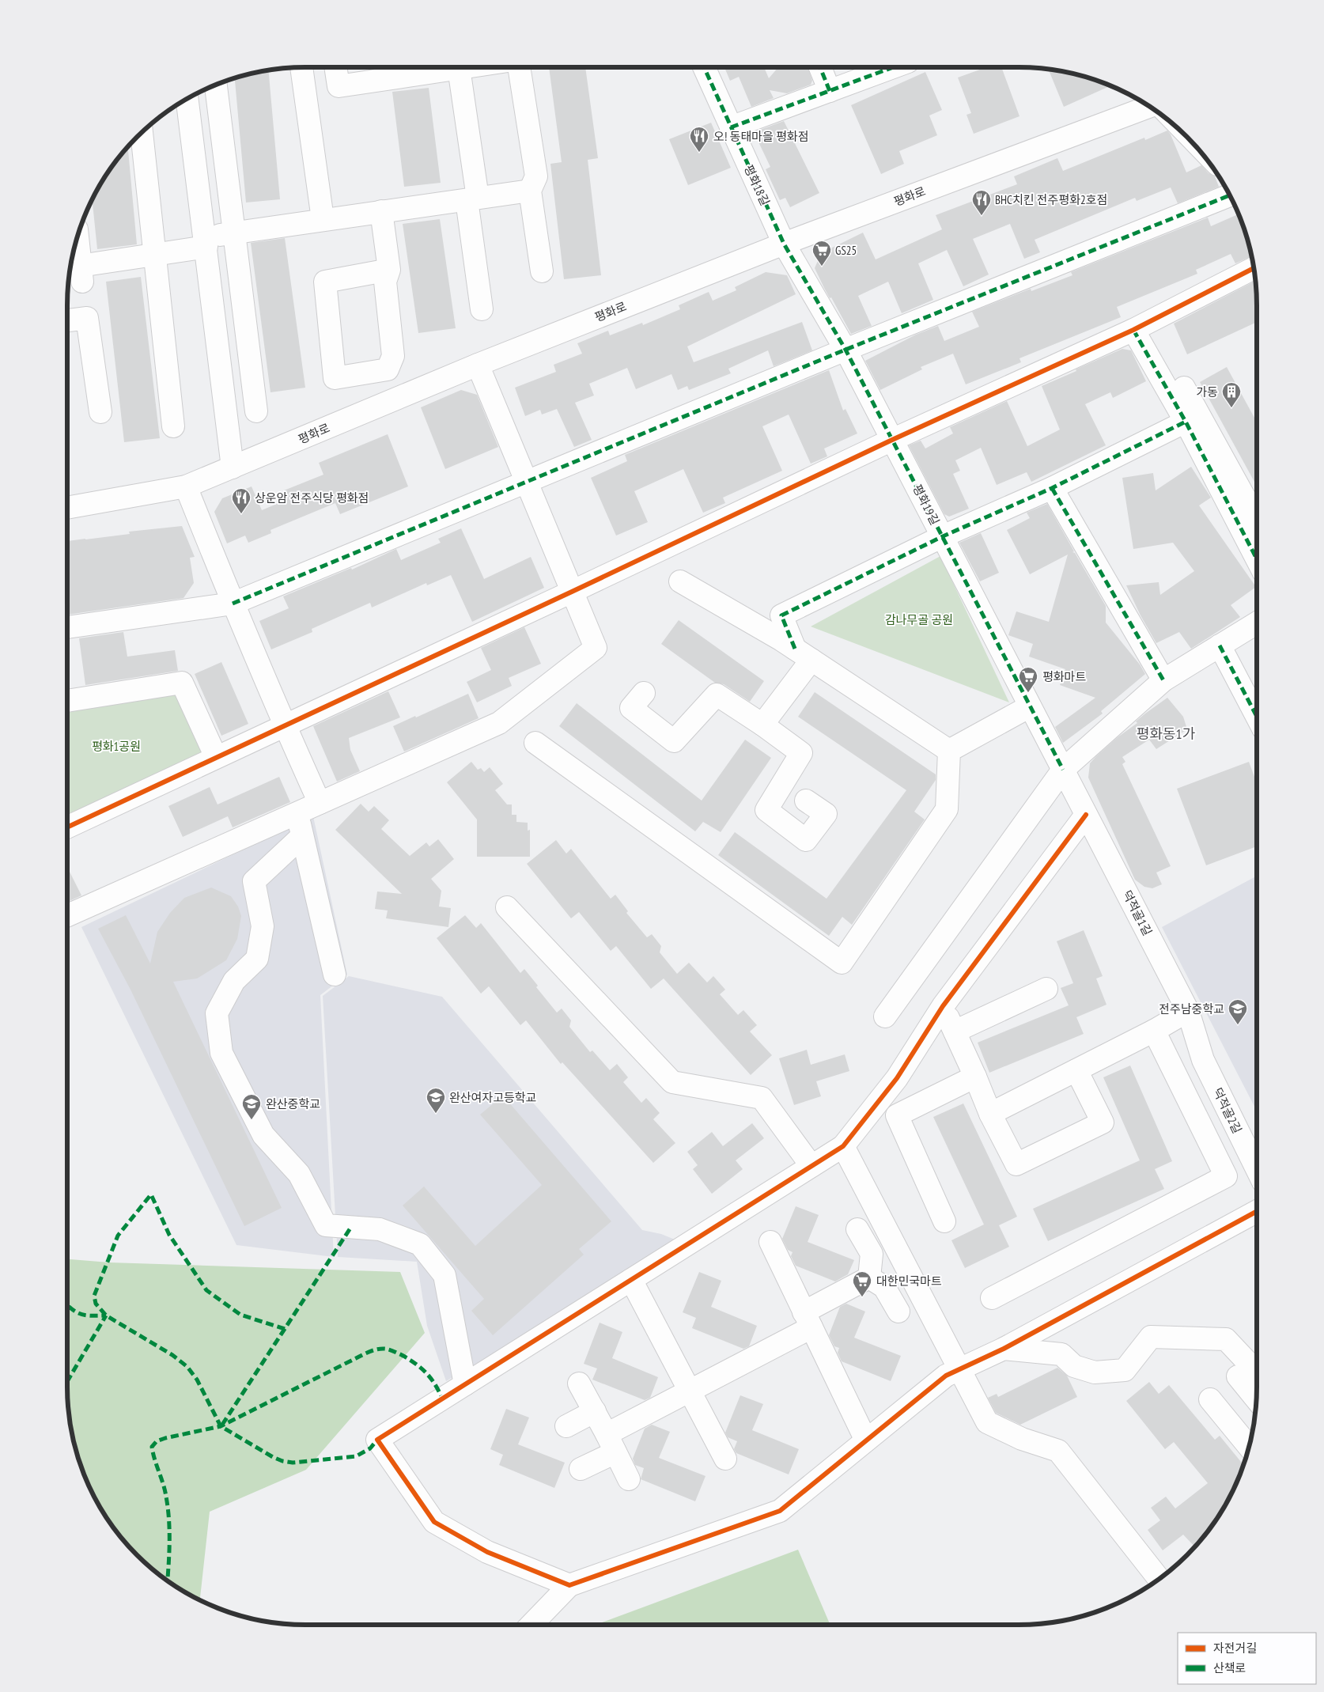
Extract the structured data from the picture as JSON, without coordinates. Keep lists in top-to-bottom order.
{
  "streets": {
    "street": [
      "평화18길",
      "평화로",
      "평화19길",
      "덕적골1길",
      "덕적골2길"
    ]
  },
  "crossings": [
    ["평화18길", "평화로"],
    ["평화18길", "평화19길"],
    ["평화로", "평화19길"],
    ["평화19길", "덕적골1길"],
    ["덕적골1길", "덕적골2길"]
  ],
  "districts": ["평화동1가"],
  "parks": ["감나무골 공원", "평화1공원"],
  "places": {
    "restaurant": ["오! 동태마을 평화점", "BHC치킨 전주평화2호점", "상운암 전주식당 평화점"],
    "supermarket": ["GS25", "평화마트", "대한민국마트"],
    "building": ["가동"],
    "school or university": ["전주남중학교", "완산여자고등학교", "완산중학교"]
  },
  "legend": ["자전거길", "산책로"]
}
